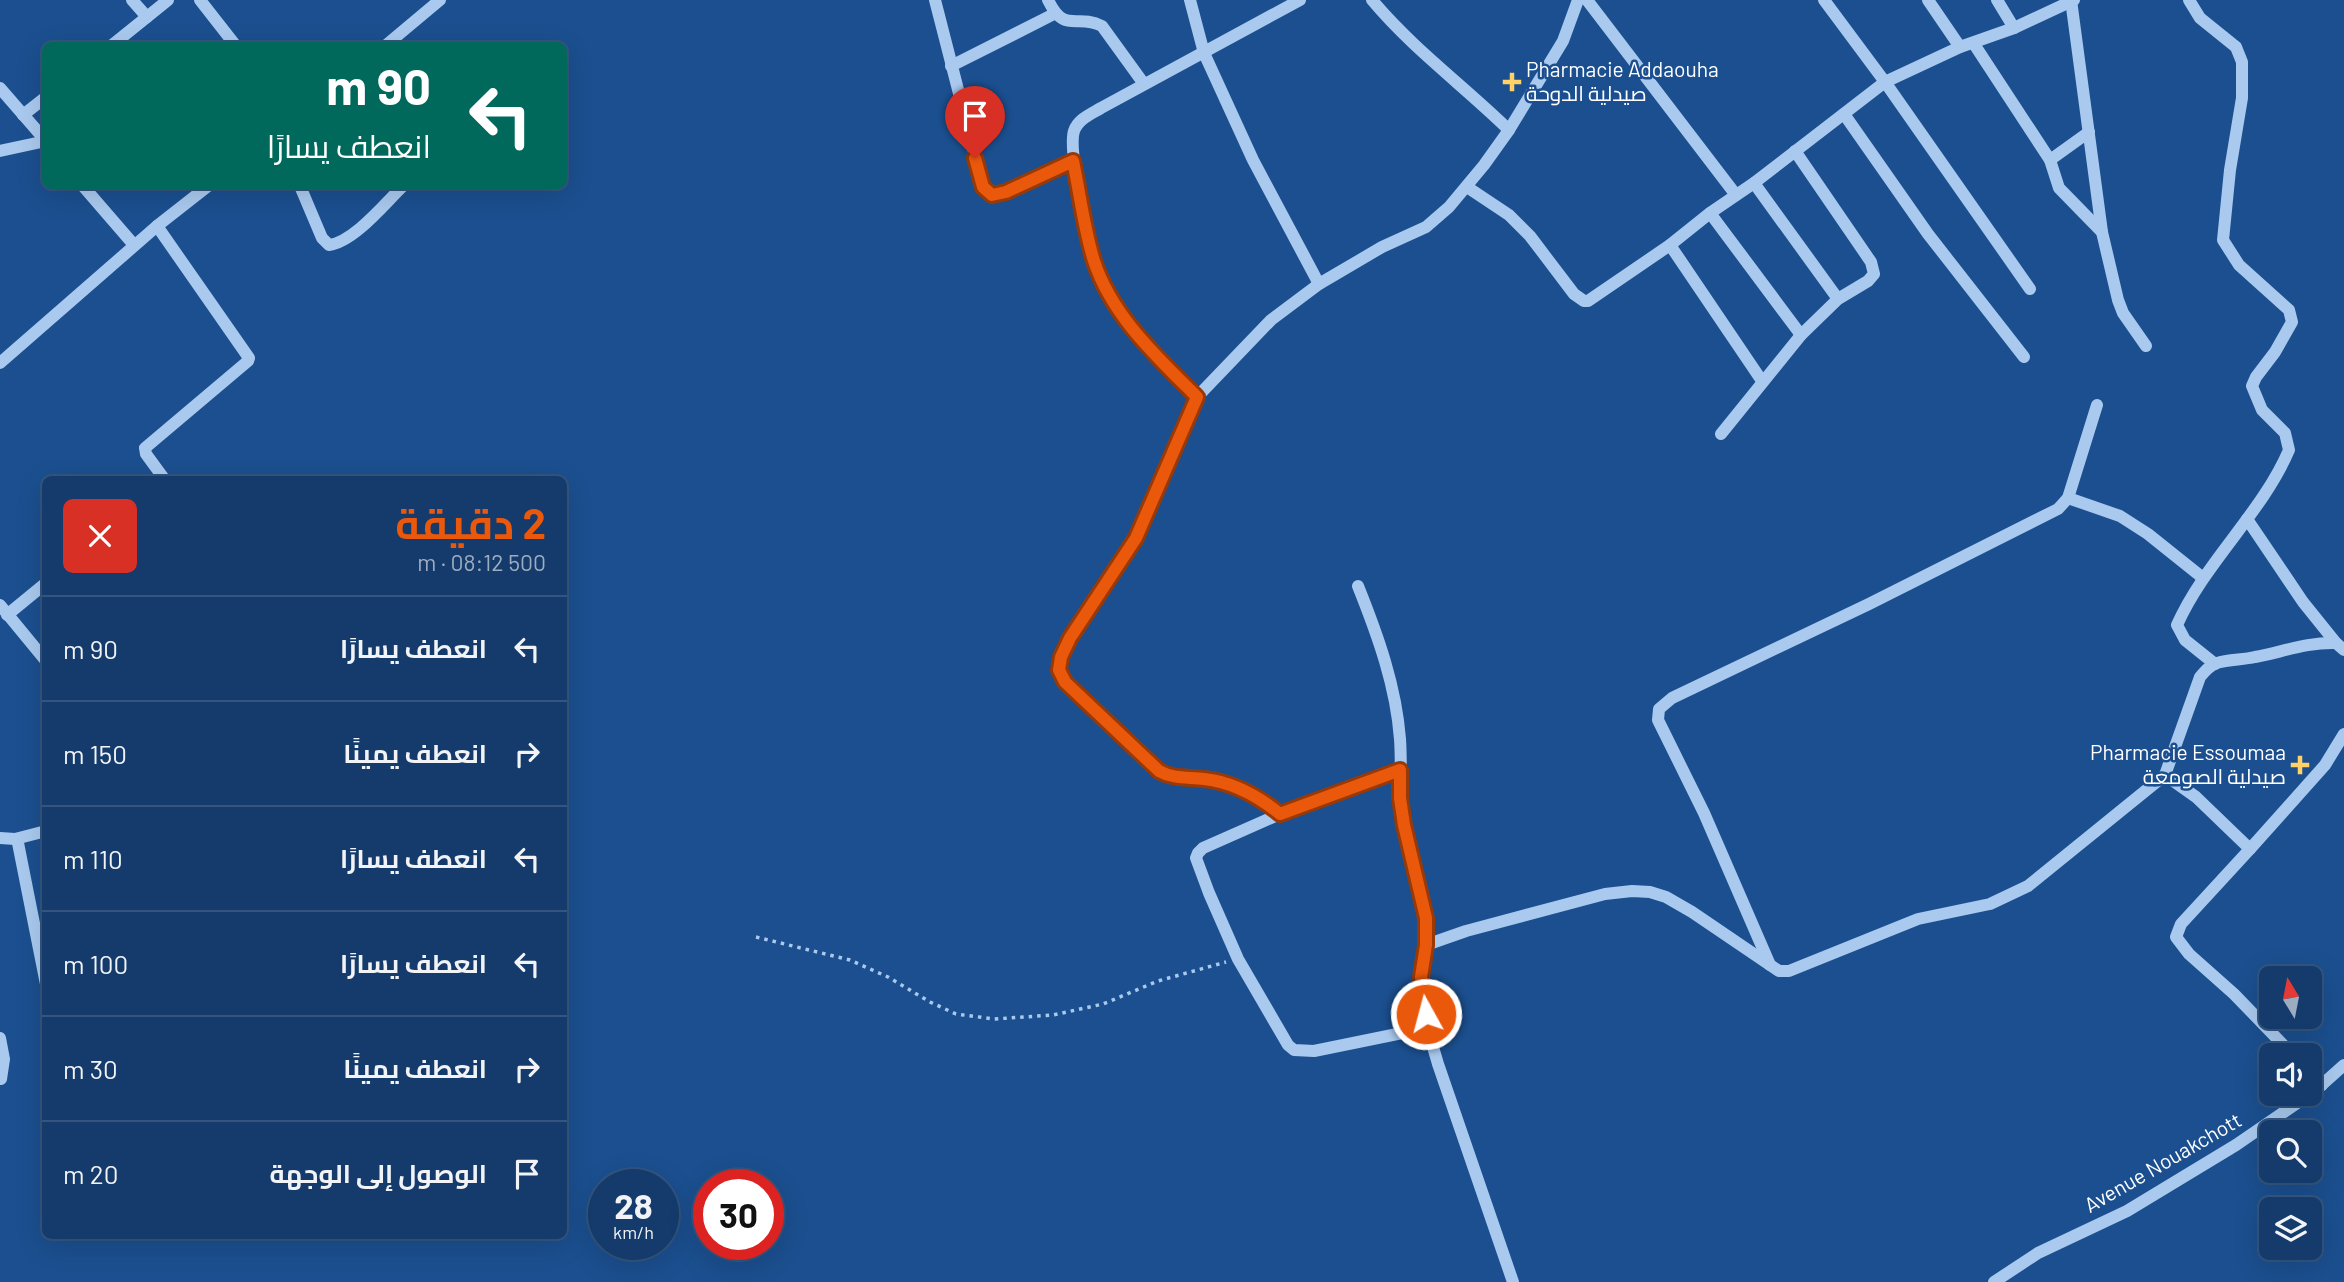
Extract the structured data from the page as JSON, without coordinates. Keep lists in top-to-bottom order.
{
  "streets": {
    "street": ["Avenue Nouakchott"]
  },
  "places": {
    "health": ["Pharmacie Addaouha صيدلية الدوحة", "Pharmacie Essoumaa صيدلية الصومعة"]
  },
  "north": "top",
  "page": {
    "turn": ["90 m", "انعطف يسارًا"],
    "heading": ["2 دقيقة", "500 m · 08:12"],
    "list": [
      {
        "name": "انعطف يسارًا",
        "value": "90 m"
      },
      {
        "name": "انعطف يمينًا",
        "value": "150 m"
      },
      {
        "name": "انعطف يسارًا",
        "value": "110 m"
      },
      {
        "name": "انعطف يسارًا",
        "value": "100 m"
      },
      {
        "name": "انعطف يمينًا",
        "value": "30 m"
      },
      {
        "name": "الوصول إلى الوجهة",
        "value": "20 m"
      }
    ],
    "speed": "28 km/h",
    "limit": "30"
  }
}
